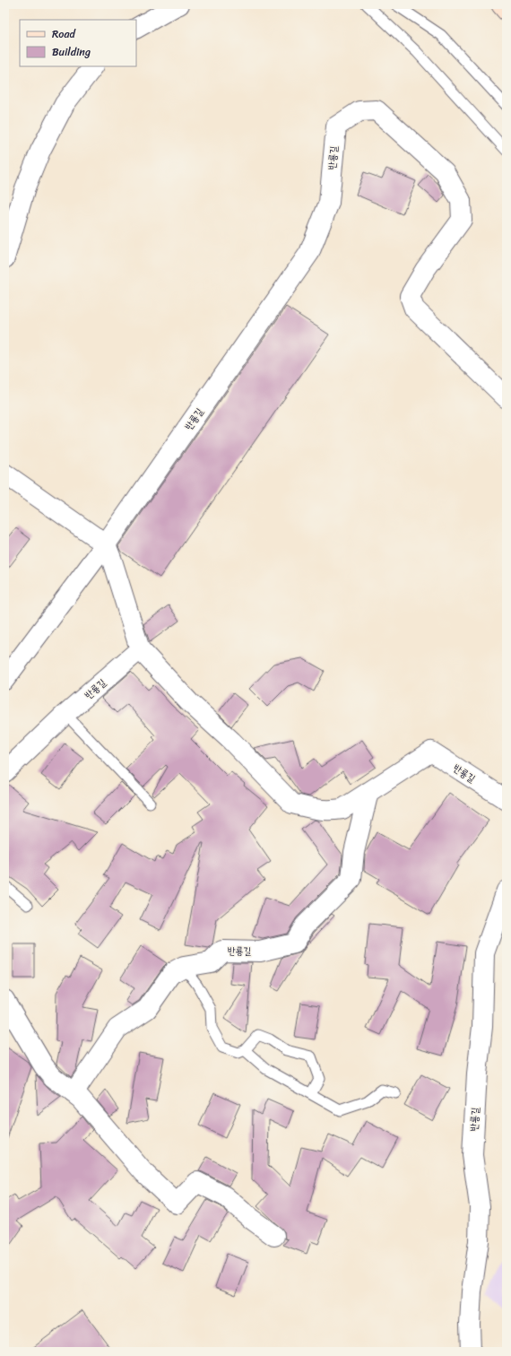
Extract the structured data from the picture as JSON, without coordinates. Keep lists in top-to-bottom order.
{
  "streets": {
    "street": ["반룡길"]
  },
  "legend": ["Road", "Building"]
}
